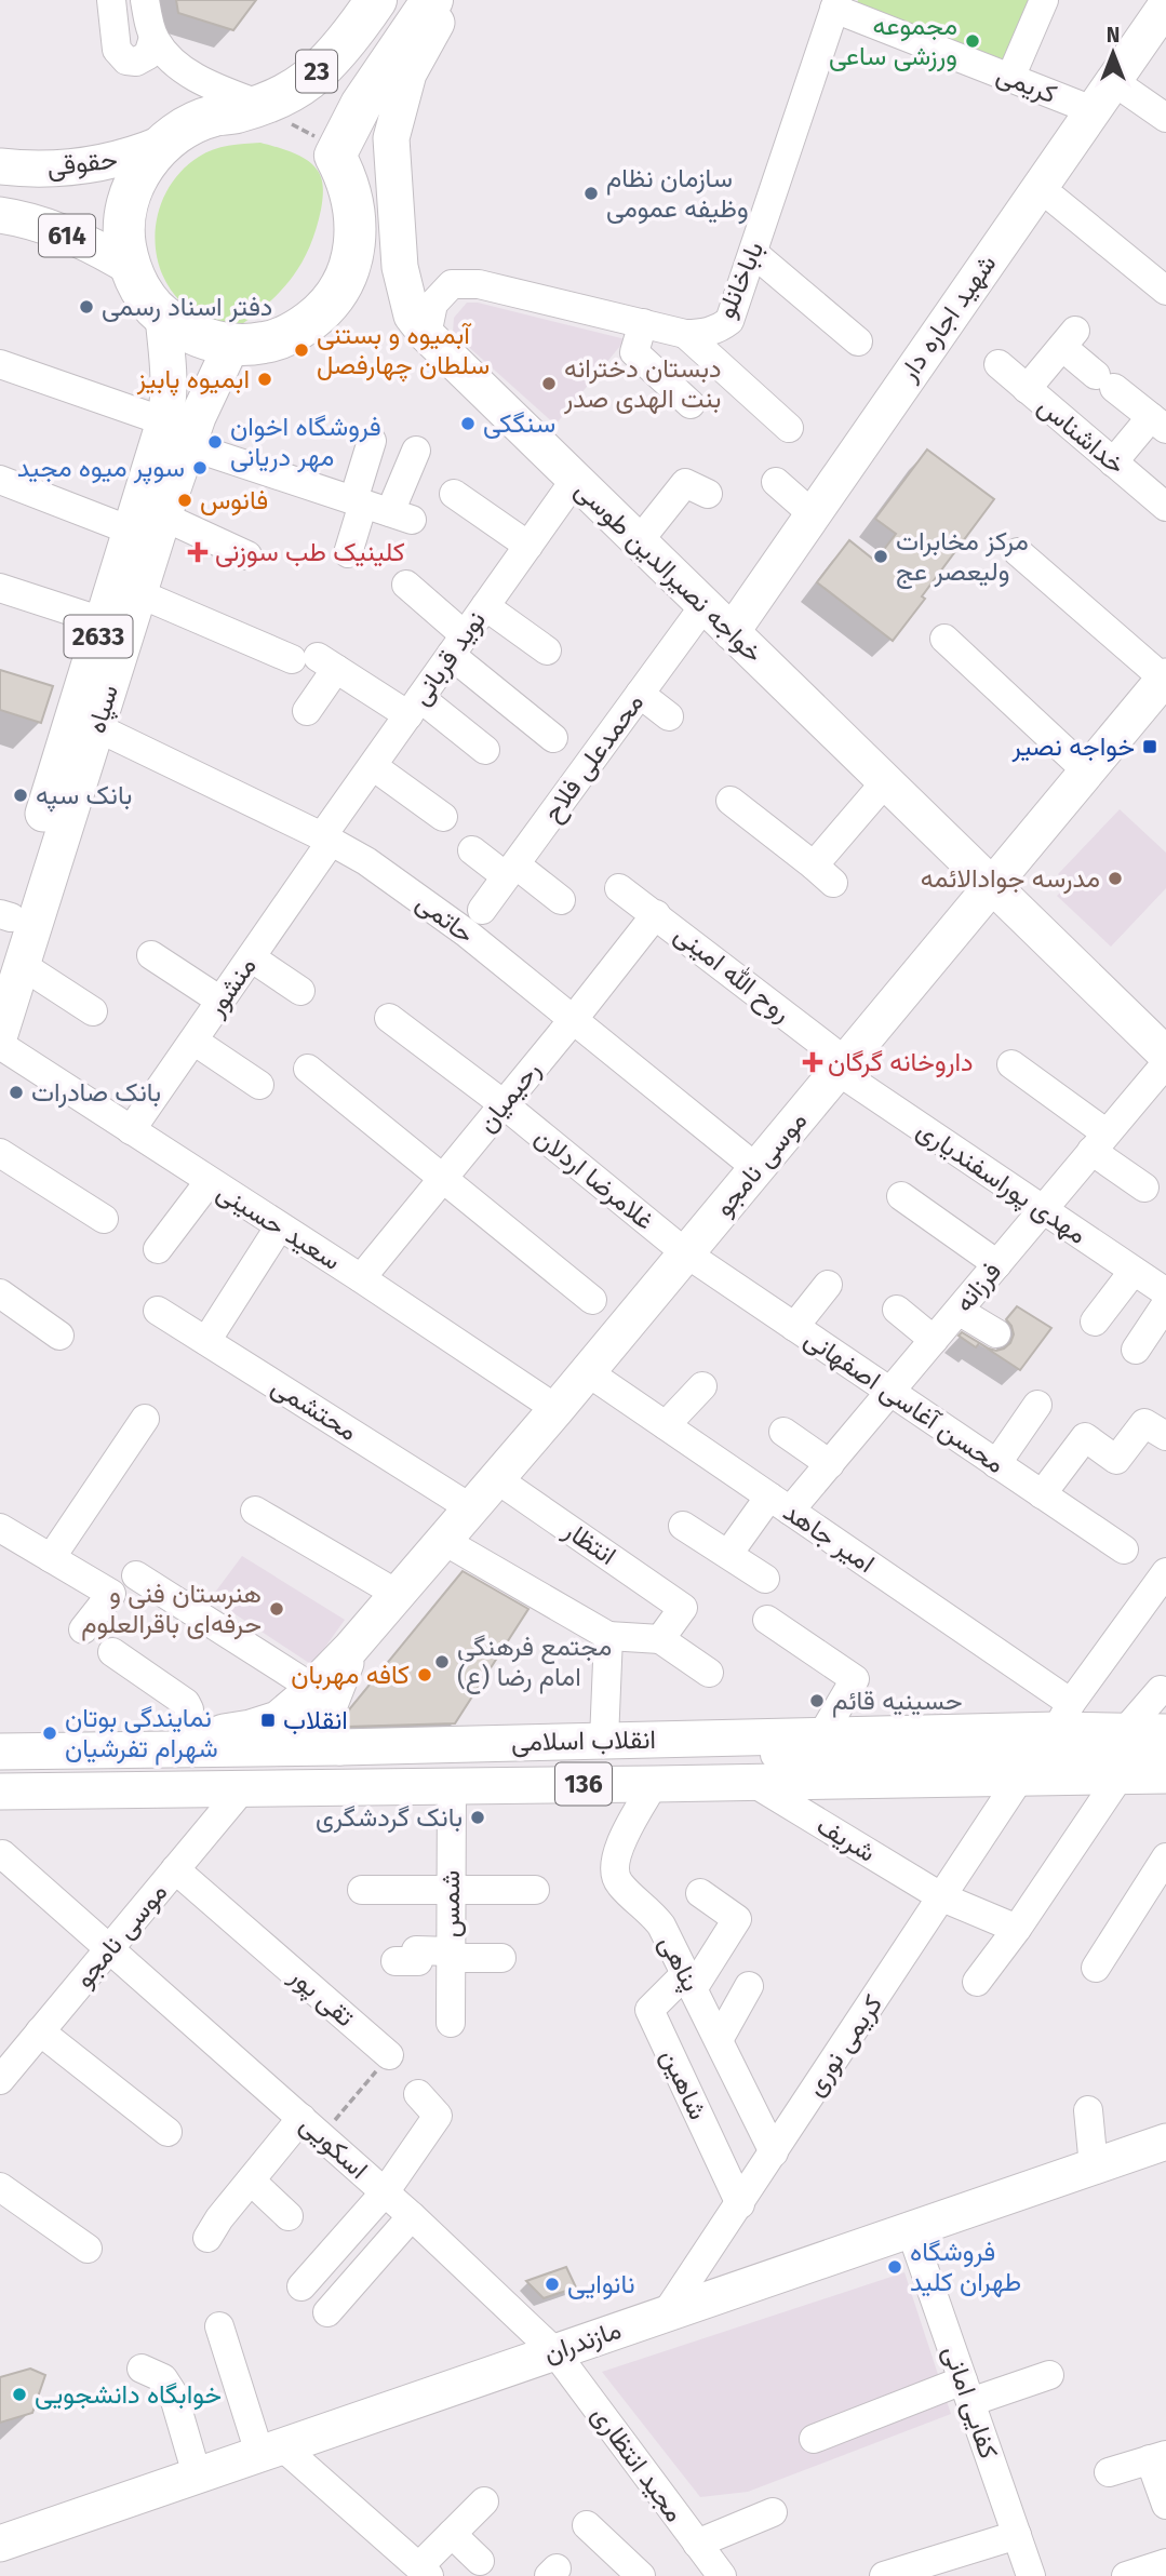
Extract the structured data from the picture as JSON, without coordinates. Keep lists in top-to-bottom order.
{
  "streets": {
    "highway": ["23"],
    "main road": [
      "حقوقی",
      "614",
      "شهید اجاره دار",
      "خواجه نصیرالدین طوسی",
      "2633",
      "سپاه",
      "موسی نامجو",
      "انقلاب اسلامی",
      "136",
      "مازندران"
    ],
    "street": [
      "کریمی",
      "باباخانلو",
      "خداشناس",
      "نوید قربانی",
      "محمدعلی فلاح",
      "حاتمی",
      "روح الله امینی",
      "منشور",
      "رحیمیان",
      "غلامرضا اردلان",
      "مهدی پوراسفندیاری",
      "سعید حسینی",
      "فرزانه",
      "محسن آغاسی اصفهانی",
      "محتشمی",
      "امیر جاهد",
      "انتظار",
      "شریف",
      "شمس",
      "پناهی",
      "تقی پور",
      "کریمی نوری",
      "شاهین",
      "اسکویی",
      "کفایی امانی",
      "مجید انتظاری"
    ]
  },
  "crossings": [
    ["23", "سپاه"],
    ["کریمی", "باباخانلو"],
    ["کریمی", "شهید اجاره دار"],
    ["باباخانلو", "خواجه نصیرالدین طوسی"],
    ["شهید اجاره دار", "خواجه نصیرالدین طوسی"],
    ["خواجه نصیرالدین طوسی", "نوید قربانی"],
    ["خواجه نصیرالدین طوسی", "محمدعلی فلاح"],
    ["خواجه نصیرالدین طوسی", "موسی نامجو"],
    ["نوید قربانی", "حاتمی"],
    ["نوید قربانی", "منشور"],
    ["سپاه", "حاتمی"],
    ["حاتمی", "منشور"],
    ["حاتمی", "رحیمیان"],
    ["حاتمی", "موسی نامجو"],
    ["روح الله امینی", "رحیمیان"],
    ["روح الله امینی", "موسی نامجو"],
    ["روح الله امینی", "مهدی پوراسفندیاری"],
    ["منشور", "سعید حسینی"],
    ["رحیمیان", "غلامرضا اردلان"],
    ["رحیمیان", "سعید حسینی"],
    ["موسی نامجو", "غلامرضا اردلان"],
    ["موسی نامجو", "مهدی پوراسفندیاری"],
    ["موسی نامجو", "سعید حسینی"],
    ["موسی نامجو", "محسن آغاسی اصفهانی"],
    ["موسی نامجو", "محتشمی"],
    ["موسی نامجو", "امیر جاهد"],
    ["موسی نامجو", "انتظار"],
    ["موسی نامجو", "انقلاب اسلامی"],
    ["موسی نامجو", "تقی پور"],
    ["موسی نامجو", "اسکویی"],
    ["غلامرضا اردلان", "محسن آغاسی اصفهانی"],
    ["مهدی پوراسفندیاری", "فرزانه"],
    ["فرزانه", "محسن آغاسی اصفهانی"],
    ["فرزانه", "امیر جاهد"],
    ["امیر جاهد", "انقلاب اسلامی"],
    ["انقلاب اسلامی", "شریف"],
    ["انقلاب اسلامی", "شمس"],
    ["انقلاب اسلامی", "پناهی"],
    ["انقلاب اسلامی", "کریمی نوری"],
    ["شریف", "کریمی نوری"],
    ["پناهی", "کریمی نوری"],
    ["پناهی", "شاهین"],
    ["کریمی نوری", "شاهین"],
    ["کریمی نوری", "مازندران"],
    ["اسکویی", "مازندران"],
    ["اسکویی", "مجید انتظاری"],
    ["مازندران", "کفایی امانی"],
    ["مازندران", "مجید انتظاری"]
  ],
  "places": {
    "other": [
      "مجموعه ورزشی ساعی",
      "سازمان نظام وظیفه عمومی",
      "دفتر اسناد رسمی",
      "آبمیوه و بستنی سلطان چهارفصل",
      "ابمیوه پابیز",
      "دبستان دخترانه بنت الهدی صدر",
      "سنگکی",
      "فروشگاه اخوان مهر دریانی",
      "سوپر میوه مجید",
      "فانوس",
      "مرکز مخابرات ولیعصر عج",
      "بانک سپه",
      "مدرسه جوادالائمه",
      "بانک صادرات",
      "هنرستان فنی و حرفه‌ای باقرالعلوم",
      "مجتمع فرهنگی امام رضا (ع)",
      "کافه مهربان",
      "حسینیه قائم",
      "نمایندگی بوتان شهرام تفرشیان",
      "بانک گردشگری",
      "فروشگاه طهران کلید",
      "نانوایی",
      "خوابگاه دانشجویی"
    ],
    "health": ["کلینیک طب سوزنی", "داروخانه گرگان"],
    "transit": ["خواجه نصیر", "انقلاب"]
  },
  "north": "top"
}
